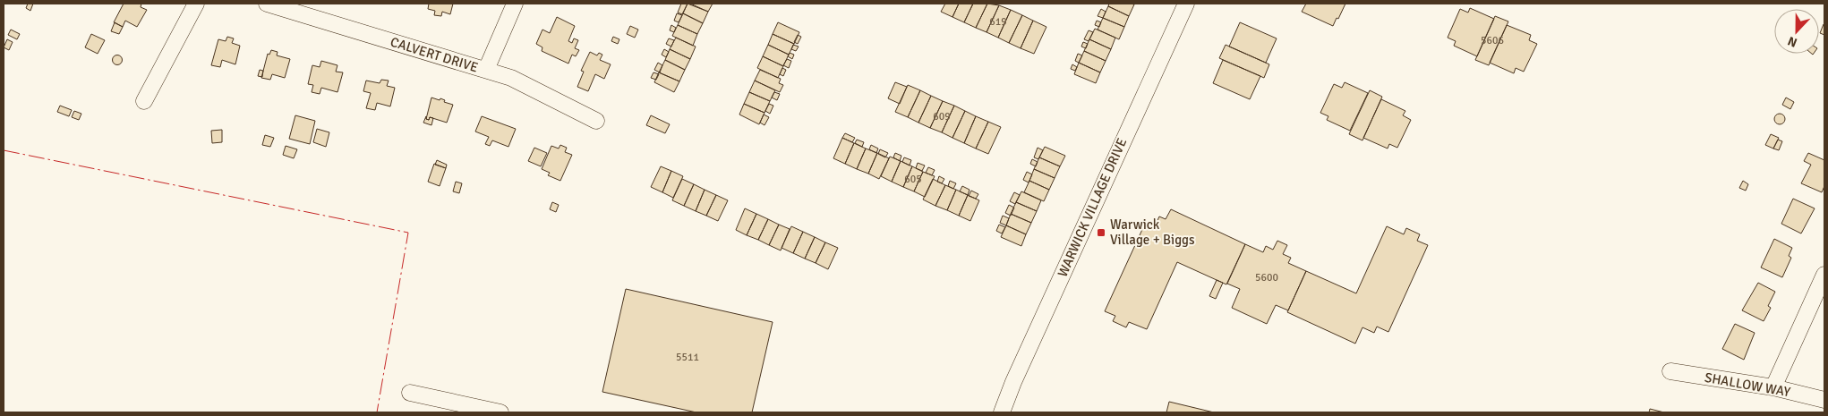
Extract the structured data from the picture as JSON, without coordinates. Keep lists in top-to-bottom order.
{
  "streets": {
    "street": ["CALVERT DRIVE", "WARWICK VILLAGE DRIVE", "SHALLOW WAY"]
  },
  "places": {
    "transit": ["Warwick Village + Biggs"]
  },
  "house_numbers": [
    "619",
    "5606",
    "609",
    "605",
    "5600",
    "5511"
  ],
  "north": "bottom"
}
